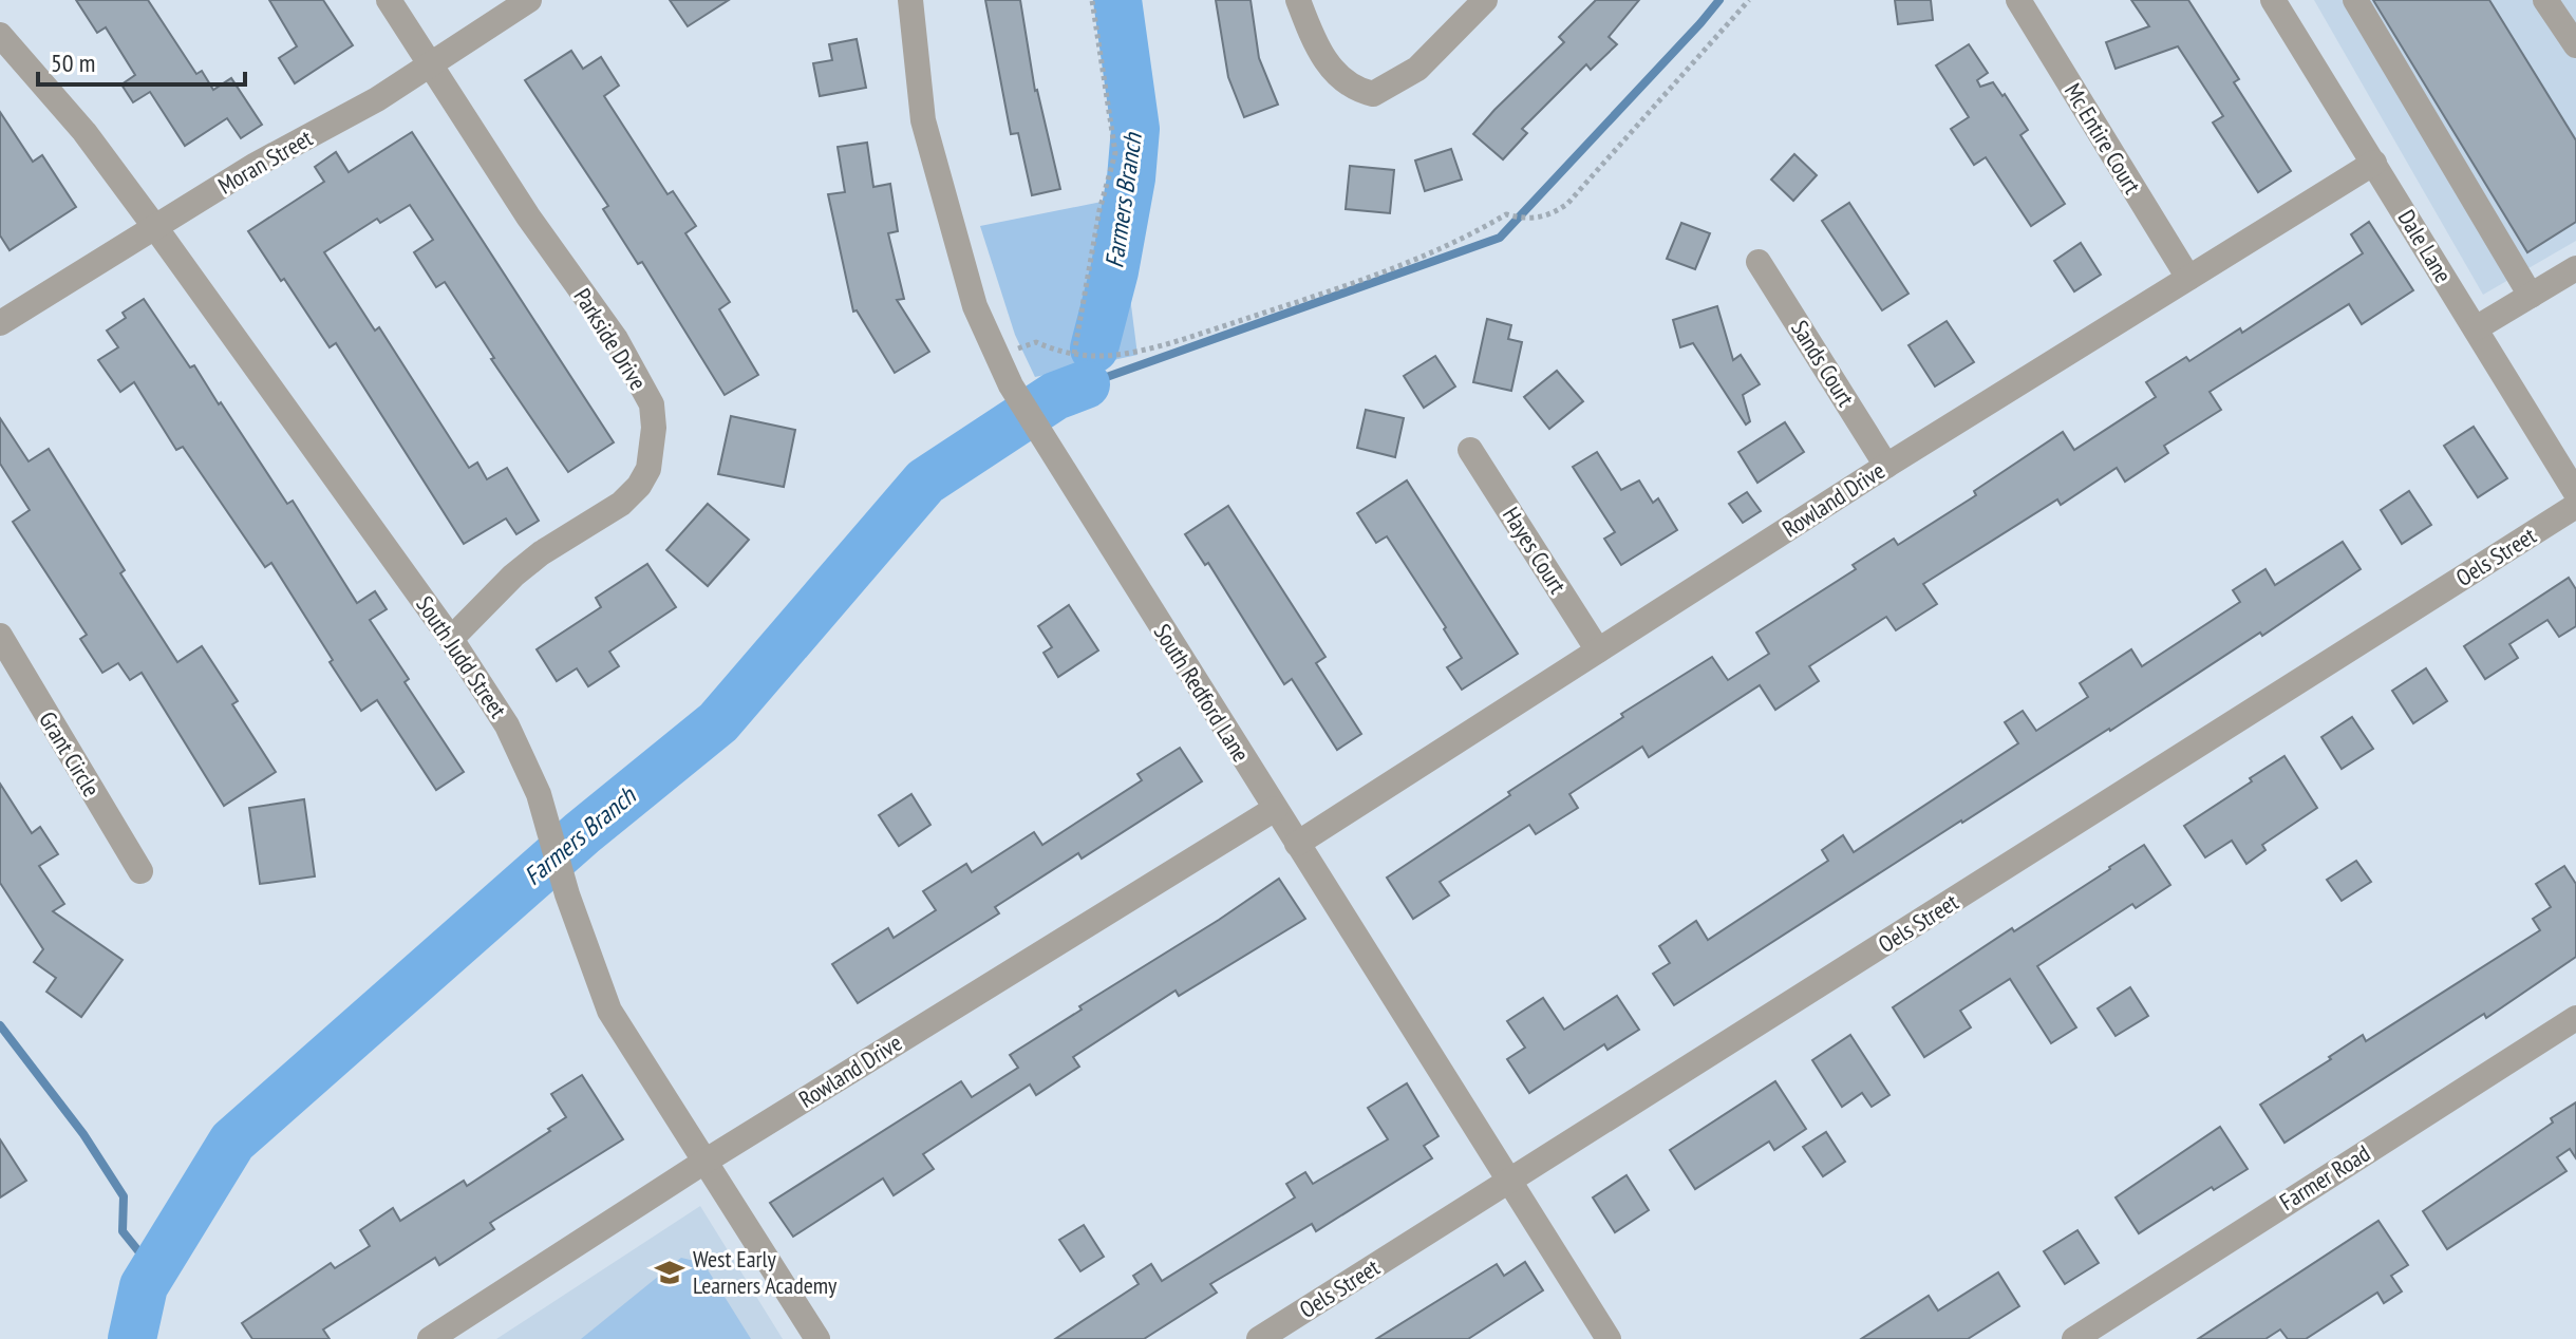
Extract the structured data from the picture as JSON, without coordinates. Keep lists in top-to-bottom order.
{
  "streets": {
    "street": [
      "Mc Entire Court",
      "Moran Street",
      "Dale Lane",
      "Parkside Drive",
      "Sands Court",
      "Rowland Drive",
      "Hayes Court",
      "Oels Street",
      "South Judd Street",
      "South Redford Lane",
      "Grant Circle",
      "Farmer Road"
    ]
  },
  "crossings": [
    ["Mc Entire Court", "Rowland Drive"],
    ["Moran Street", "Parkside Drive"],
    ["Moran Street", "South Judd Street"],
    ["Dale Lane", "Rowland Drive"],
    ["Parkside Drive", "South Judd Street"],
    ["Sands Court", "Rowland Drive"],
    ["Rowland Drive", "Hayes Court"],
    ["Rowland Drive", "South Judd Street"],
    ["Rowland Drive", "South Redford Lane"],
    ["Oels Street", "South Redford Lane"]
  ],
  "water": ["Farmers Branch"],
  "places": {
    "school or university": ["West Early Learners Academy"]
  },
  "scale_bar": "50 m"
}
